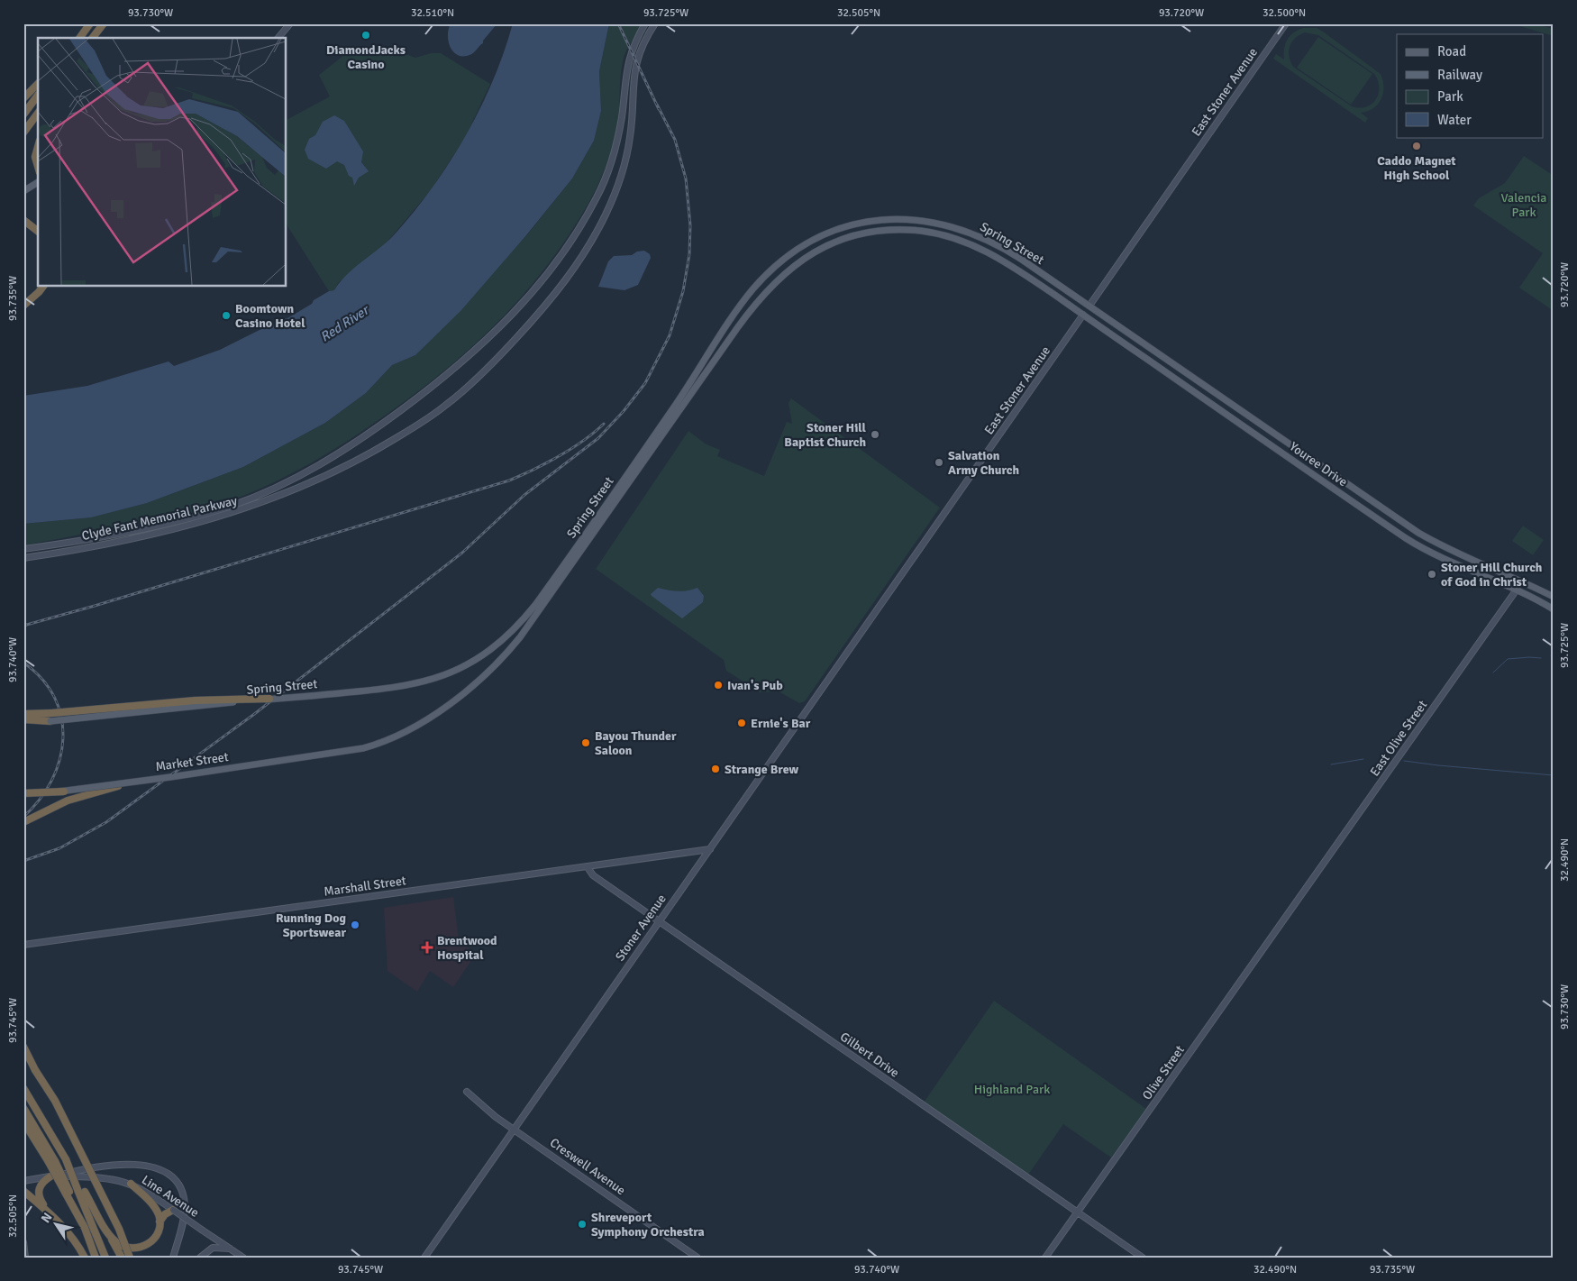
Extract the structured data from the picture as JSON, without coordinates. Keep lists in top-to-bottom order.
{
  "streets": {
    "main road": ["Spring Street", "Youree Drive", "Market Street"],
    "street": [
      "East Stoner Avenue",
      "Clyde Fant Memorial Parkway",
      "East Olive Street",
      "Marshall Street",
      "Stoner Avenue",
      "Gilbert Drive",
      "Olive Street",
      "Creswell Avenue",
      "Line Avenue"
    ]
  },
  "crossings": [
    ["East Stoner Avenue", "Spring Street"],
    ["East Stoner Avenue", "Youree Drive"],
    ["East Stoner Avenue", "Stoner Avenue"],
    ["Spring Street", "Youree Drive"],
    ["Spring Street", "Market Street"],
    ["Youree Drive", "East Olive Street"],
    ["East Olive Street", "Olive Street"],
    ["Marshall Street", "Stoner Avenue"],
    ["Marshall Street", "Gilbert Drive"],
    ["Stoner Avenue", "Gilbert Drive"],
    ["Stoner Avenue", "Creswell Avenue"],
    ["Gilbert Drive", "Olive Street"]
  ],
  "water": ["Red River"],
  "parks": ["Valencia Park", "Highland Park"],
  "places": {
    "other": [
      "DiamondJacks Casino",
      "Caddo Magnet High School",
      "Boomtown Casino Hotel",
      "Stoner Hill Baptist Church",
      "Salvation Army Church",
      "Stoner Hill Church of God in Christ",
      "Ivan's Pub",
      "Ernie's Bar",
      "Bayou Thunder Saloon",
      "Strange Brew",
      "Running Dog Sportswear",
      "Shreveport Symphony Orchestra"
    ],
    "health": ["Brentwood Hospital"]
  },
  "legend": [
    "Road",
    "Railway",
    "Park",
    "Water"
  ],
  "north": "top left",
  "coordinates": [
    "93.730°W",
    "32.510°N",
    "93.725°W",
    "32.505°N",
    "93.720°W",
    "32.500°N",
    "93.735°W",
    "93.740°W",
    "32.490°N",
    "93.745°W"
  ]
}
